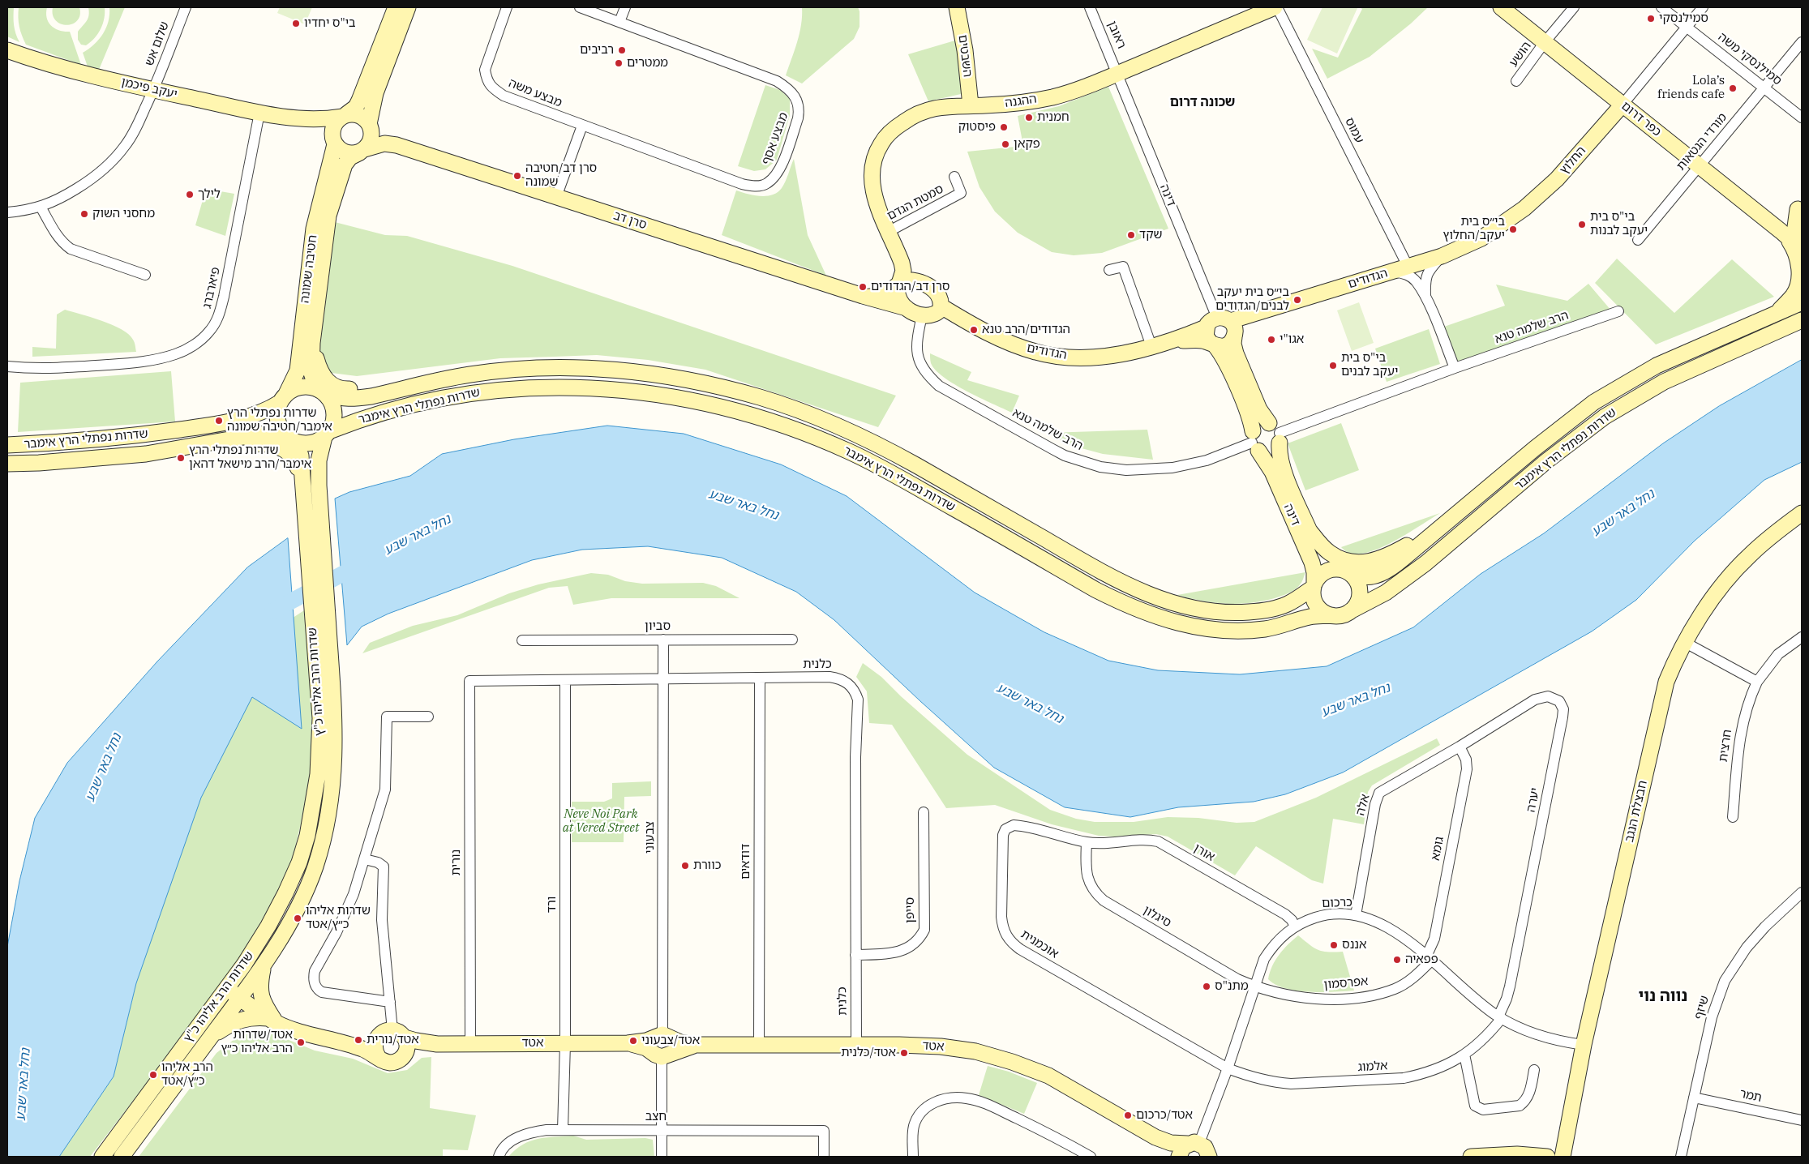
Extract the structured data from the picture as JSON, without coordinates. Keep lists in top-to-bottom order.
{
  "streets": {
    "street": [
      "ראובן",
      "שלום אש",
      "הושע",
      "השבטים",
      "סמילנסקי משה",
      "יעקב פיכמן",
      "מבצע משה",
      "ההגנה",
      "כפר דרום",
      "עמוס",
      "מבצע אסף",
      "מורדי הגטאות",
      "החלוץ",
      "דינה",
      "סמטת הגדם",
      "סרן דב",
      "חטיבה שמונה",
      "הגדודים",
      "פיארברג",
      "הרב שלמה טנא",
      "שדרות נפתלי הרץ אימבר",
      "סביון",
      "כלנית",
      "שדרות הרב אליהו כ\"ץ",
      "חרצית",
      "יערה",
      "אלה",
      "חבצלת הנגב",
      "צבעוני",
      "גומא",
      "אורן",
      "דודאים",
      "נורית",
      "כרכום",
      "ורד",
      "סייפן",
      "סיגלון",
      "אוכמנית",
      "אפרסמון",
      "שיזף",
      "אטד",
      "אלמוג",
      "תמר",
      "חצב"
    ]
  },
  "crossings": [
    ["ראובן", "ההגנה"],
    ["ראובן", "דינה"],
    ["שלום אש", "יעקב פיכמן"],
    ["הושע", "כפר דרום"],
    ["השבטים", "ההגנה"],
    ["סמילנסקי משה", "מורדי הגטאות"],
    ["סמילנסקי משה", "החלוץ"],
    ["יעקב פיכמן", "סרן דב"],
    ["יעקב פיכמן", "חטיבה שמונה"],
    ["יעקב פיכמן", "פיארברג"],
    ["מבצע משה", "מבצע אסף"],
    ["ההגנה", "עמוס"],
    ["ההגנה", "דינה"],
    ["ההגנה", "סמטת הגדם"],
    ["ההגנה", "סרן דב"],
    ["ההגנה", "הגדודים"],
    ["ההגנה", "הרב שלמה טנא"],
    ["כפר דרום", "מורדי הגטאות"],
    ["כפר דרום", "החלוץ"],
    ["עמוס", "החלוץ"],
    ["עמוס", "הגדודים"],
    ["החלוץ", "הגדודים"],
    ["דינה", "הגדודים"],
    ["דינה", "הרב שלמה טנא"],
    ["דינה", "שדרות נפתלי הרץ אימבר"],
    ["סרן דב", "חטיבה שמונה"],
    ["סרן דב", "הגדודים"],
    ["סרן דב", "הרב שלמה טנא"],
    ["חטיבה שמונה", "שדרות נפתלי הרץ אימבר"],
    ["חטיבה שמונה", "שדרות הרב אליהו כ\"ץ"],
    ["הגדודים", "הרב שלמה טנא"],
    ["שדרות נפתלי הרץ אימבר", "שדרות הרב אליהו כ\"ץ"],
    ["סביון", "צבעוני"],
    ["כלנית", "צבעוני"],
    ["כלנית", "דודאים"],
    ["כלנית", "נורית"],
    ["כלנית", "ורד"],
    ["כלנית", "סייפן"],
    ["כלנית", "אטד"],
    ["שדרות הרב אליהו כ\"ץ", "אטד"],
    ["יערה", "אלה"],
    ["יערה", "גומא"],
    ["יערה", "כרכום"],
    ["יערה", "אלמוג"],
    ["אלה", "גומא"],
    ["אלה", "כרכום"],
    ["חבצלת הנגב", "כרכום"],
    ["צבעוני", "אטד"],
    ["גומא", "כרכום"],
    ["גומא", "אפרסמון"],
    ["אורן", "כרכום"],
    ["אורן", "סיגלון"],
    ["אורן", "אוכמנית"],
    ["דודאים", "אטד"],
    ["נורית", "אטד"],
    ["כרכום", "סיגלון"],
    ["כרכום", "אוכמנית"],
    ["כרכום", "אפרסמון"],
    ["כרכום", "אטד"],
    ["כרכום", "אלמוג"],
    ["ורד", "אטד"],
    ["ורד", "חצב"],
    ["סיגלון", "אוכמנית"],
    ["סיגלון", "אפרסמון"],
    ["אוכמנית", "אלמוג"],
    ["שיזף", "תמר"]
  ],
  "districts": ["שכונה דרום", "נווה נוי"],
  "water": ["נחל באר שבע"],
  "parks": ["Neve Noi Park at Vered Street"],
  "places": [
    "סמילנסקי",
    "בי\"ס יחדיו",
    "רביבים",
    "ממטרים",
    "Lola’s friends cafe",
    "חמנית",
    "פיסטוק",
    "פקאן",
    "סרן דב/חטיבה שמונה",
    "לילך",
    "מחסני השוק",
    "בי\"ס בית יעקב לבנות",
    "בי״ס בית יעקב/החלוץ",
    "שקד",
    "סרן דב/הגדודים",
    "בי״ס בית יעקב לבנים/הגדודים",
    "הגדודים/הרב טנא",
    "אגו\"י",
    "בי\"ס בית יעקב לבנים",
    "שדרות נפתלי הרץ אימבר/חטיבה שמונה",
    "שדרות נפתלי הרץ אימבר/הרב מישאל דהאן",
    "כוורת",
    "שדרות אליהו כ״ץ/אטד",
    "אננס",
    "פפאיה",
    "מתנ\"ס",
    "אטד/נורית",
    "אטד/צבעוני",
    "אטד/שדרות הרב אליהו כ״ץ",
    "אטד/כלנית",
    "הרב אליהו כ״ץ/אטד",
    "אטד/כרכום"
  ]
}
